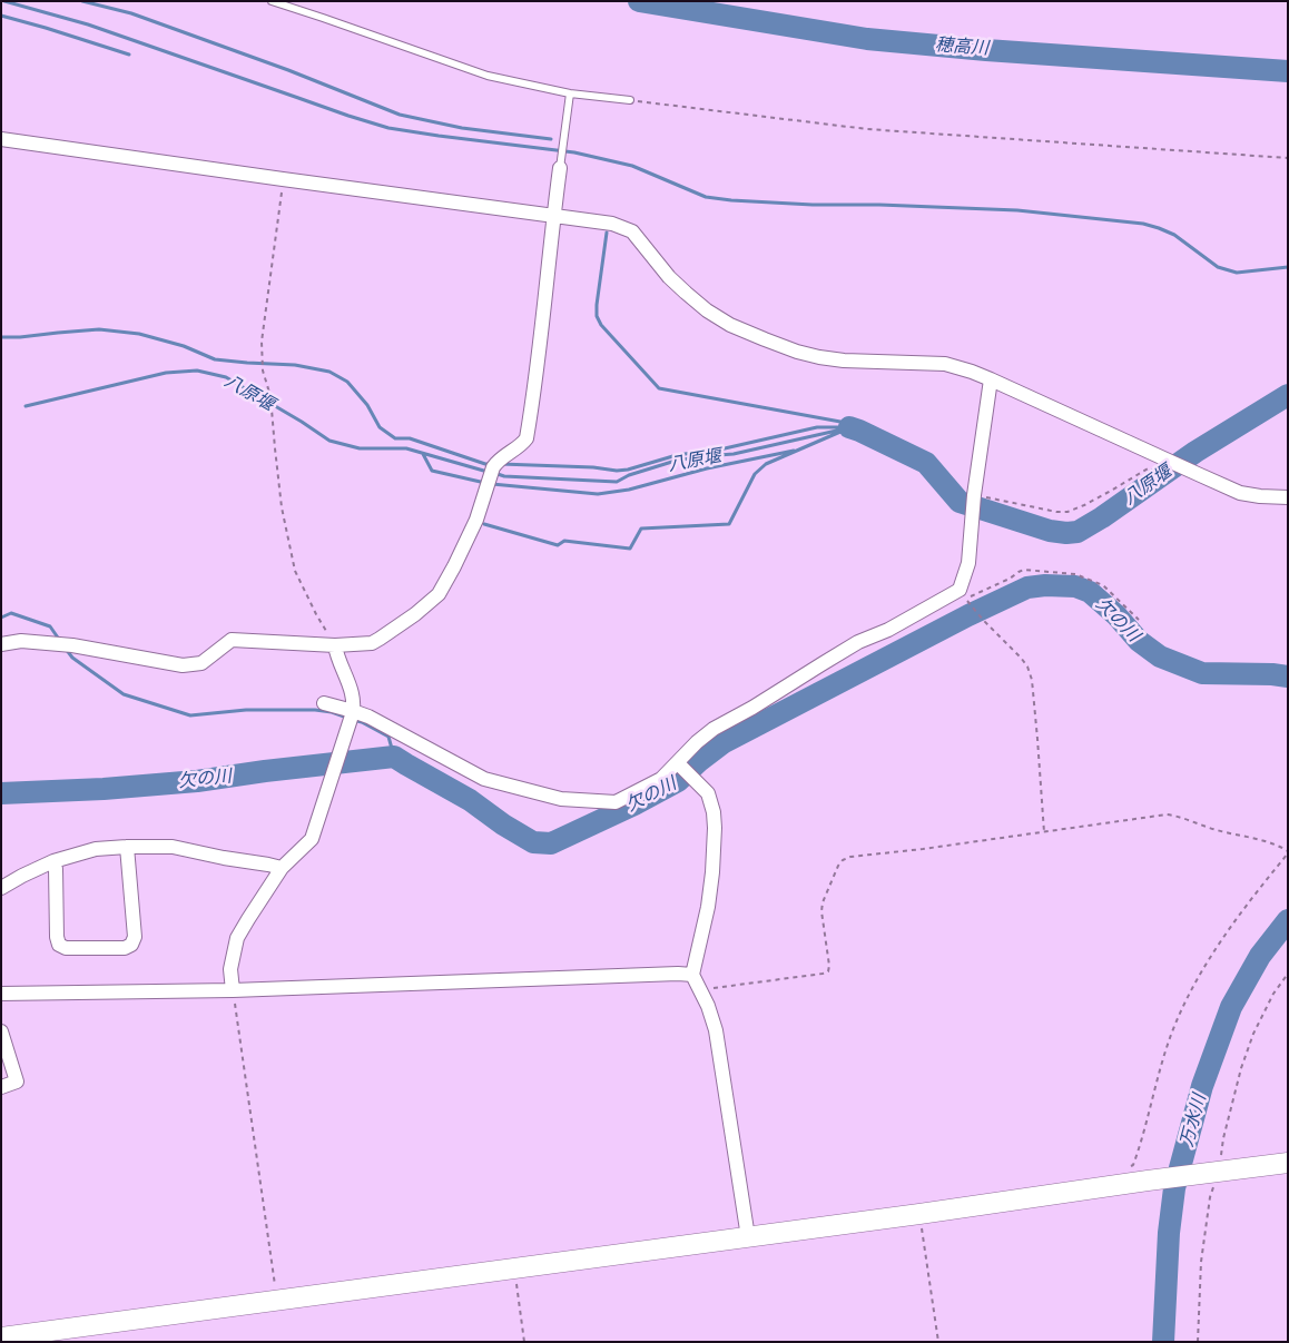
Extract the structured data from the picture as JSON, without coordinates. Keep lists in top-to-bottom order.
{
  "water": [
    "穂高川",
    "八原堰",
    "欠の川",
    "万水川"
  ]
}
